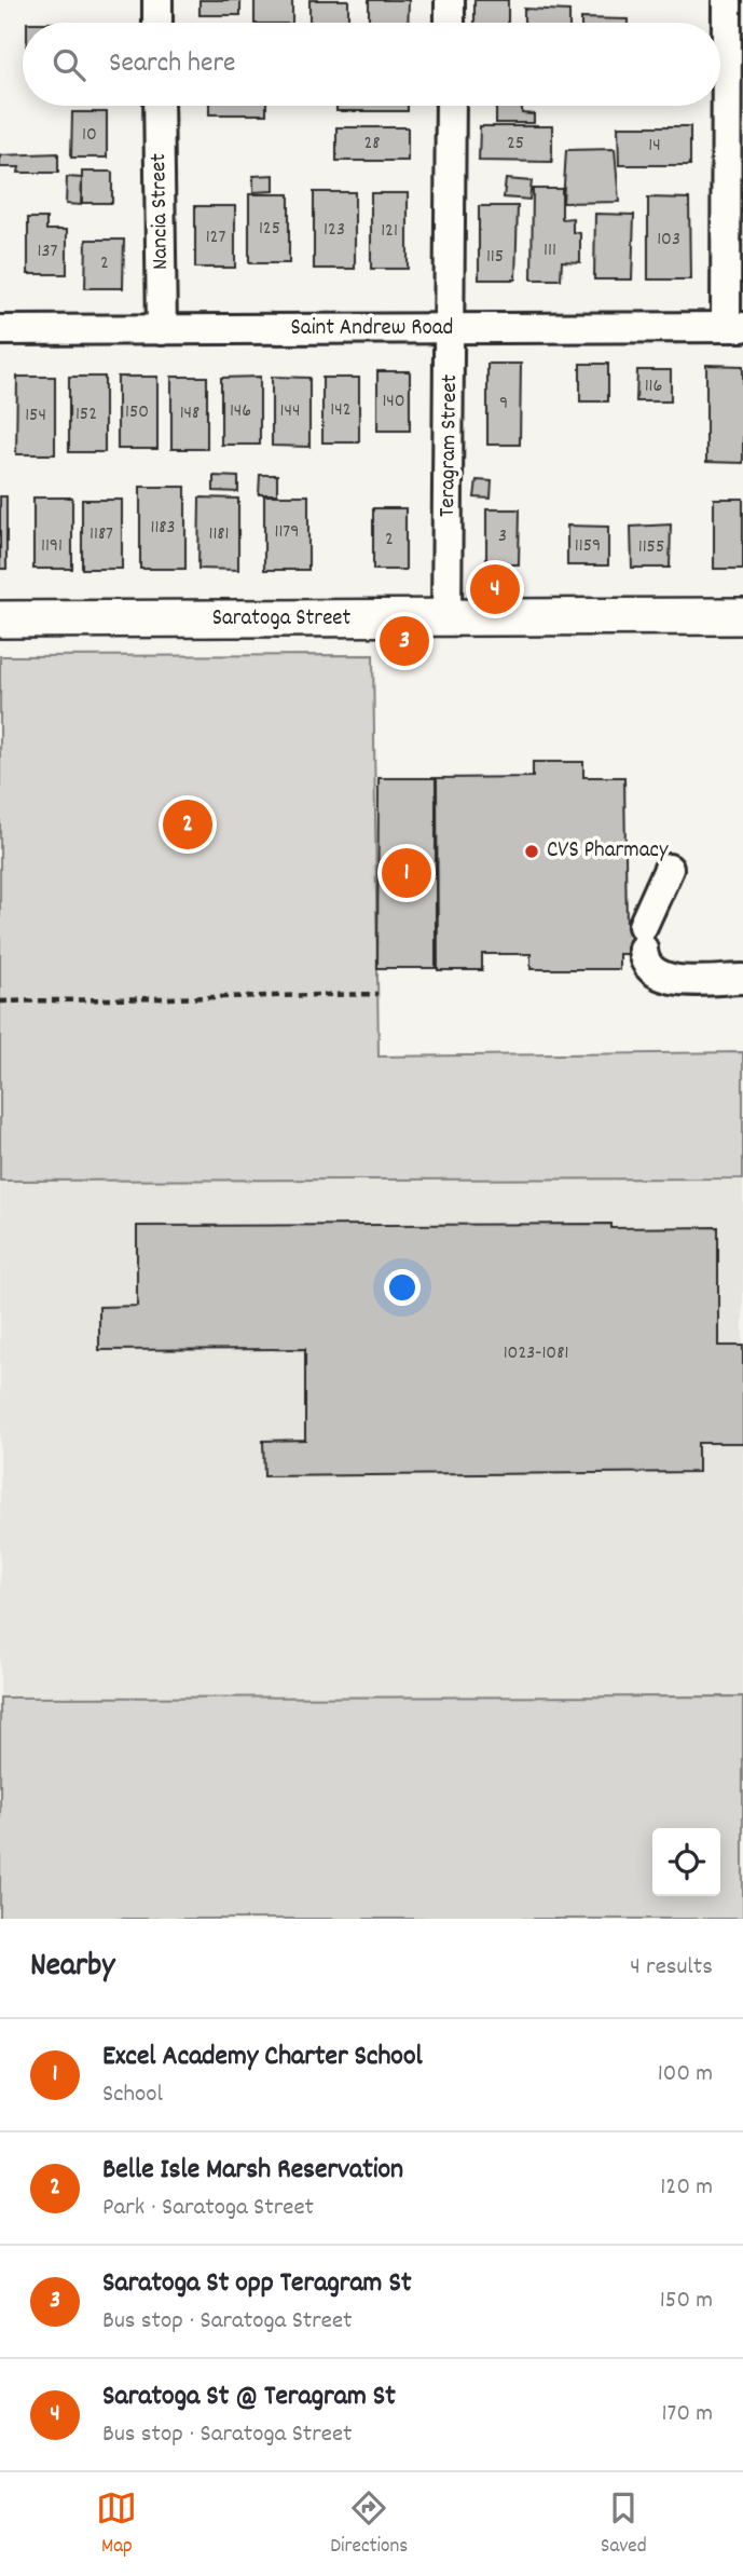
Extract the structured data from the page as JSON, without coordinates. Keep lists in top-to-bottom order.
{
  "streets": {
    "main road": ["Saratoga Street"],
    "street": ["Nancia Street", "Saint Andrew Road", "Teragram Street"]
  },
  "crossings": [
    ["Nancia Street", "Saint Andrew Road"],
    ["Saint Andrew Road", "Teragram Street"],
    ["Teragram Street", "Saratoga Street"]
  ],
  "places": ["CVS Pharmacy"],
  "house_numbers": [
    "10",
    "28",
    "25",
    "14",
    "125",
    "123",
    "121",
    "127",
    "103",
    "111",
    "137",
    "115",
    "2",
    "116",
    "140",
    "9",
    "142",
    "146",
    "144",
    "150",
    "148",
    "152",
    "154",
    "1183",
    "1179",
    "1187",
    "1181",
    "3",
    "2",
    "1191",
    "1159",
    "1155",
    "1023-1081"
  ],
  "page": {
    "search": "Search here",
    "pins": [
      "4",
      "3",
      "2",
      "1"
    ],
    "heading": ["Nearby", "4 results"],
    "list": [
      {
        "mark": "1",
        "name": "Excel Academy Charter School",
        "note": "School",
        "value": "100 m"
      },
      {
        "mark": "2",
        "name": "Belle Isle Marsh Reservation",
        "note": "Park · Saratoga Street",
        "value": "120 m"
      },
      {
        "mark": "3",
        "name": "Saratoga St opp Teragram St",
        "note": "Bus stop · Saratoga Street",
        "value": "150 m"
      },
      {
        "mark": "4",
        "name": "Saratoga St @ Teragram St",
        "note": "Bus stop · Saratoga Street",
        "value": "170 m"
      }
    ],
    "nav": ["Map", "Directions", "Saved"]
  }
}
